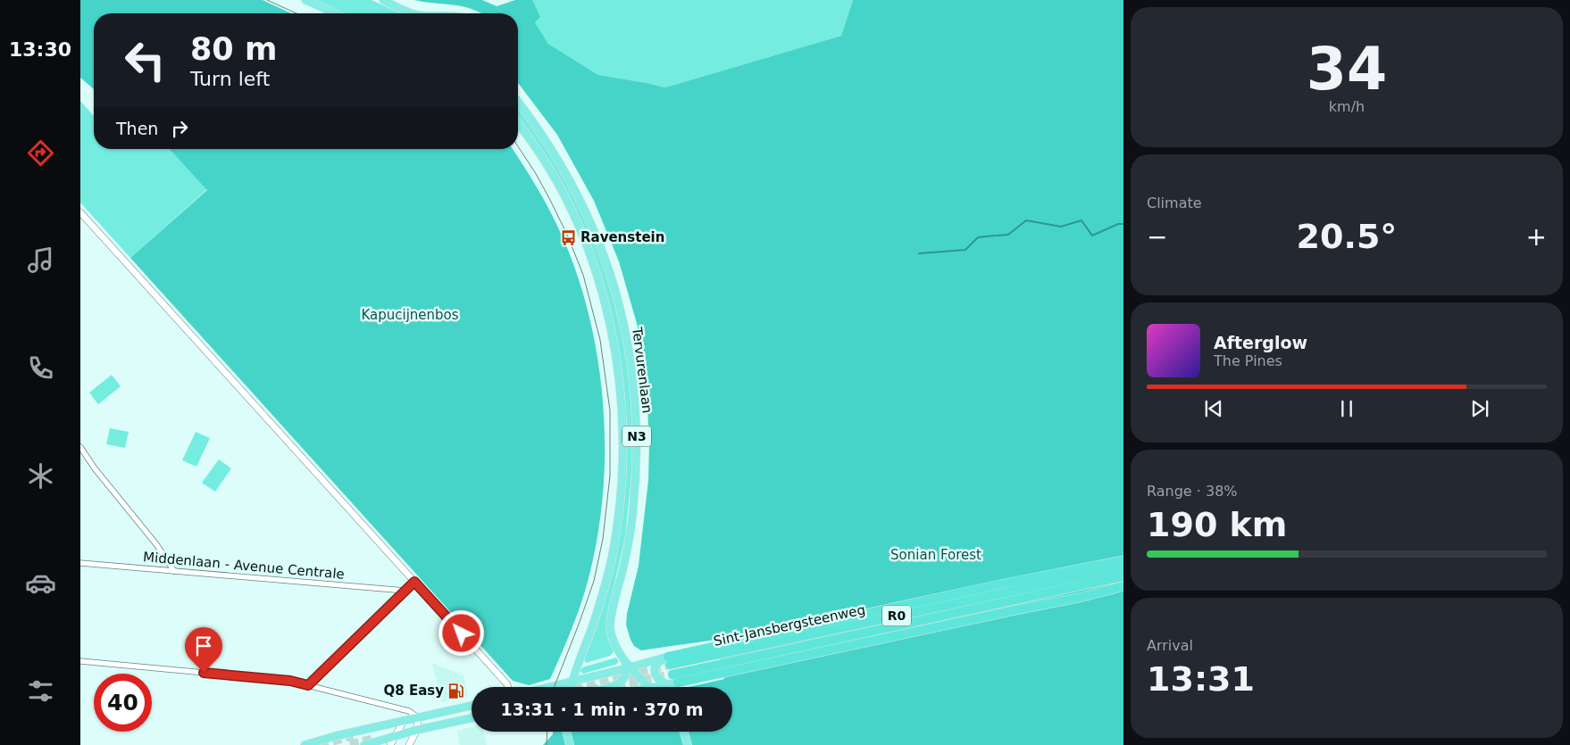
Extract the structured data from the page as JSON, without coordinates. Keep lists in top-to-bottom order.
{
  "streets": {
    "highway": ["R0", "Sint-Jansbergsteenweg"],
    "main road": ["Tervurenlaan", "N3"],
    "street": ["Middenlaan - Avenue Centrale"]
  },
  "parks": ["Kapucijnenbos", "Sonian Forest"],
  "places": {
    "bus stop": ["Ravenstein"],
    "fuel station": ["Q8 Easy"]
  },
  "page": {
    "tabs": "13:30",
    "tile": [
      ["34", "km/h"],
      "Climate",
      ["Range · 38%", "190 km"],
      ["Arrival", "13:31"]
    ],
    "turn": ["80 m", "Turn left"],
    "then": "Then",
    "heat": ["−", "20.5°", "+"],
    "song": ["Afterglow", "The Pines"],
    "limit": "40",
    "trip": "13:31 · 1 min · 370 m"
  }
}
